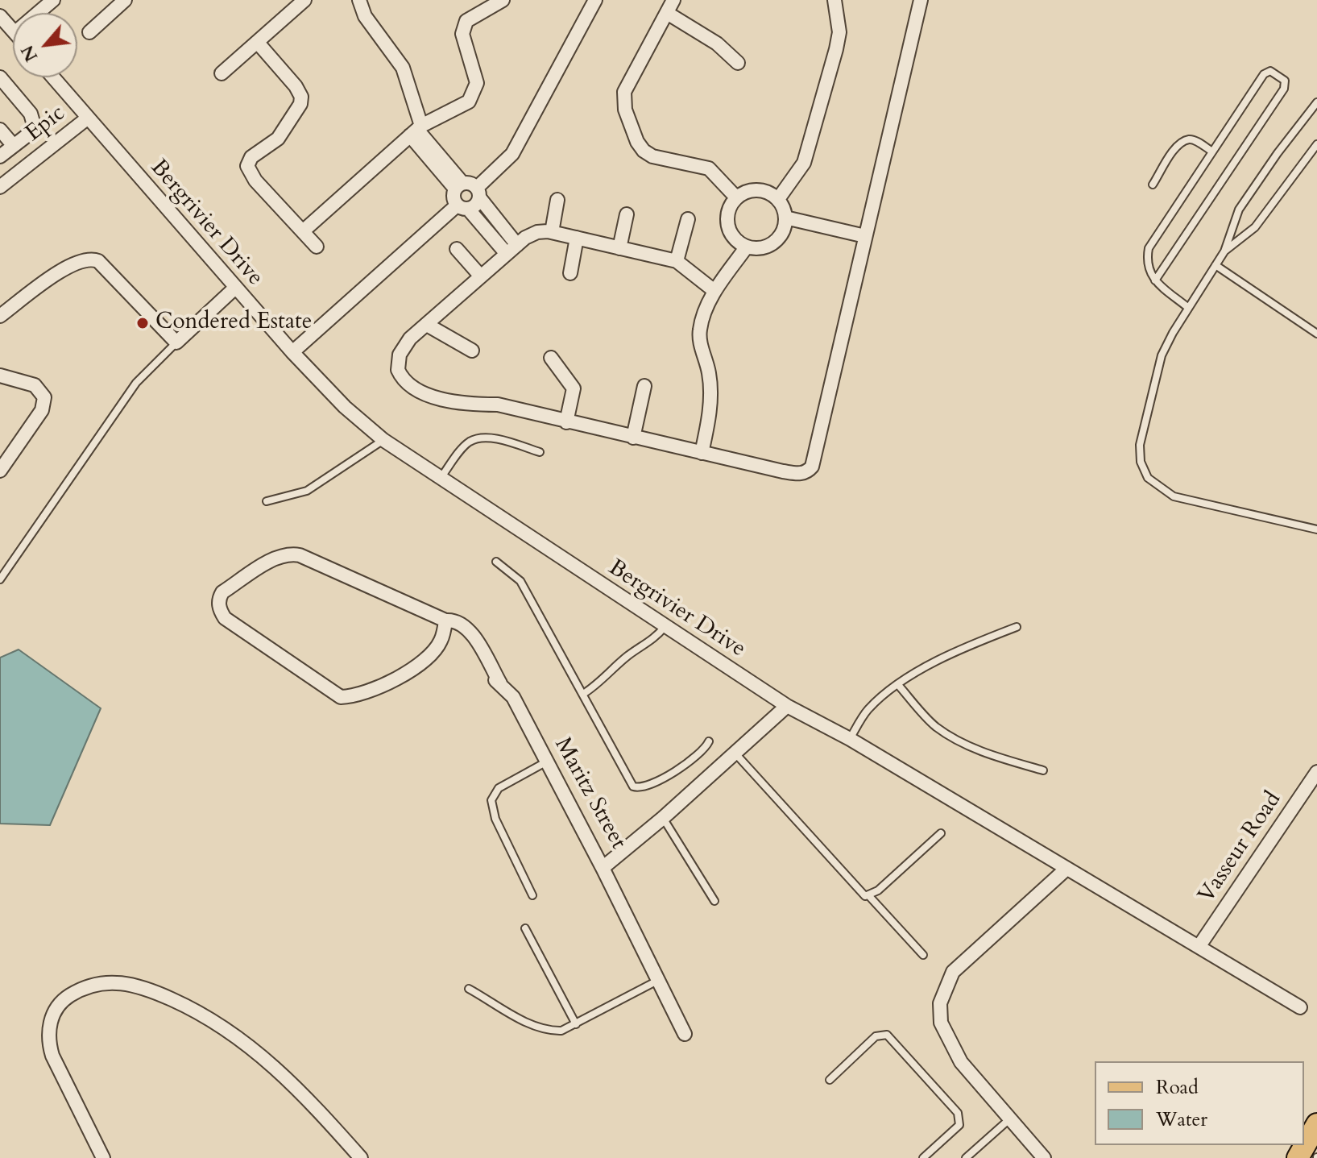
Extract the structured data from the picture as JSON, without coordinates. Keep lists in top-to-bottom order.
{
  "streets": {
    "street": [
      "Epic",
      "Bergrivier Drive",
      "Maritz Street",
      "Vasseur Road"
    ]
  },
  "crossings": [
    ["Epic", "Bergrivier Drive"],
    ["Bergrivier Drive", "Maritz Street"]
  ],
  "places": ["Condered Estate"],
  "legend": ["Road", "Water"],
  "north": "bottom left"
}
